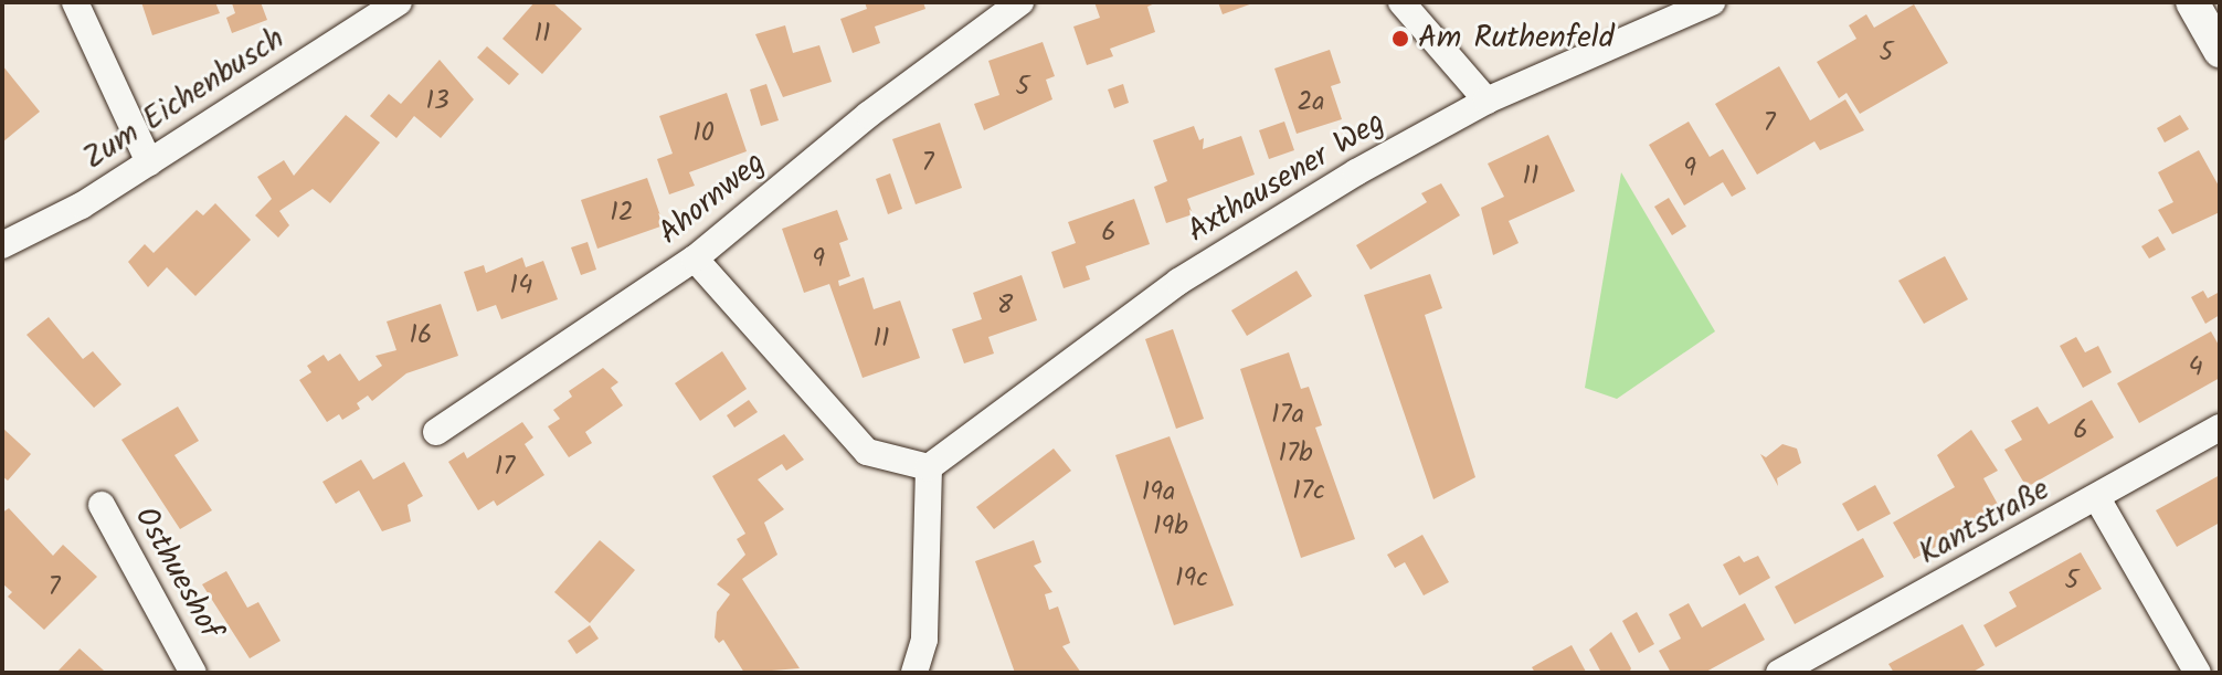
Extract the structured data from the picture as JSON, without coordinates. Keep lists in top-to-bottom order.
{
  "streets": {
    "street": [
      "Zum Eichenbusch",
      "Axthausener Weg",
      "Ahornweg",
      "Kantstraße",
      "Osthueshof"
    ]
  },
  "places": ["Am Ruthenfeld"],
  "house_numbers": [
    "11",
    "5",
    "5",
    "13",
    "2a",
    "7",
    "10",
    "7",
    "9",
    "11",
    "12",
    "6",
    "9",
    "14",
    "8",
    "16",
    "11",
    "4",
    "17a",
    "6",
    "17b",
    "17",
    "17c",
    "19a",
    "19b",
    "19c",
    "5",
    "7"
  ]
}
